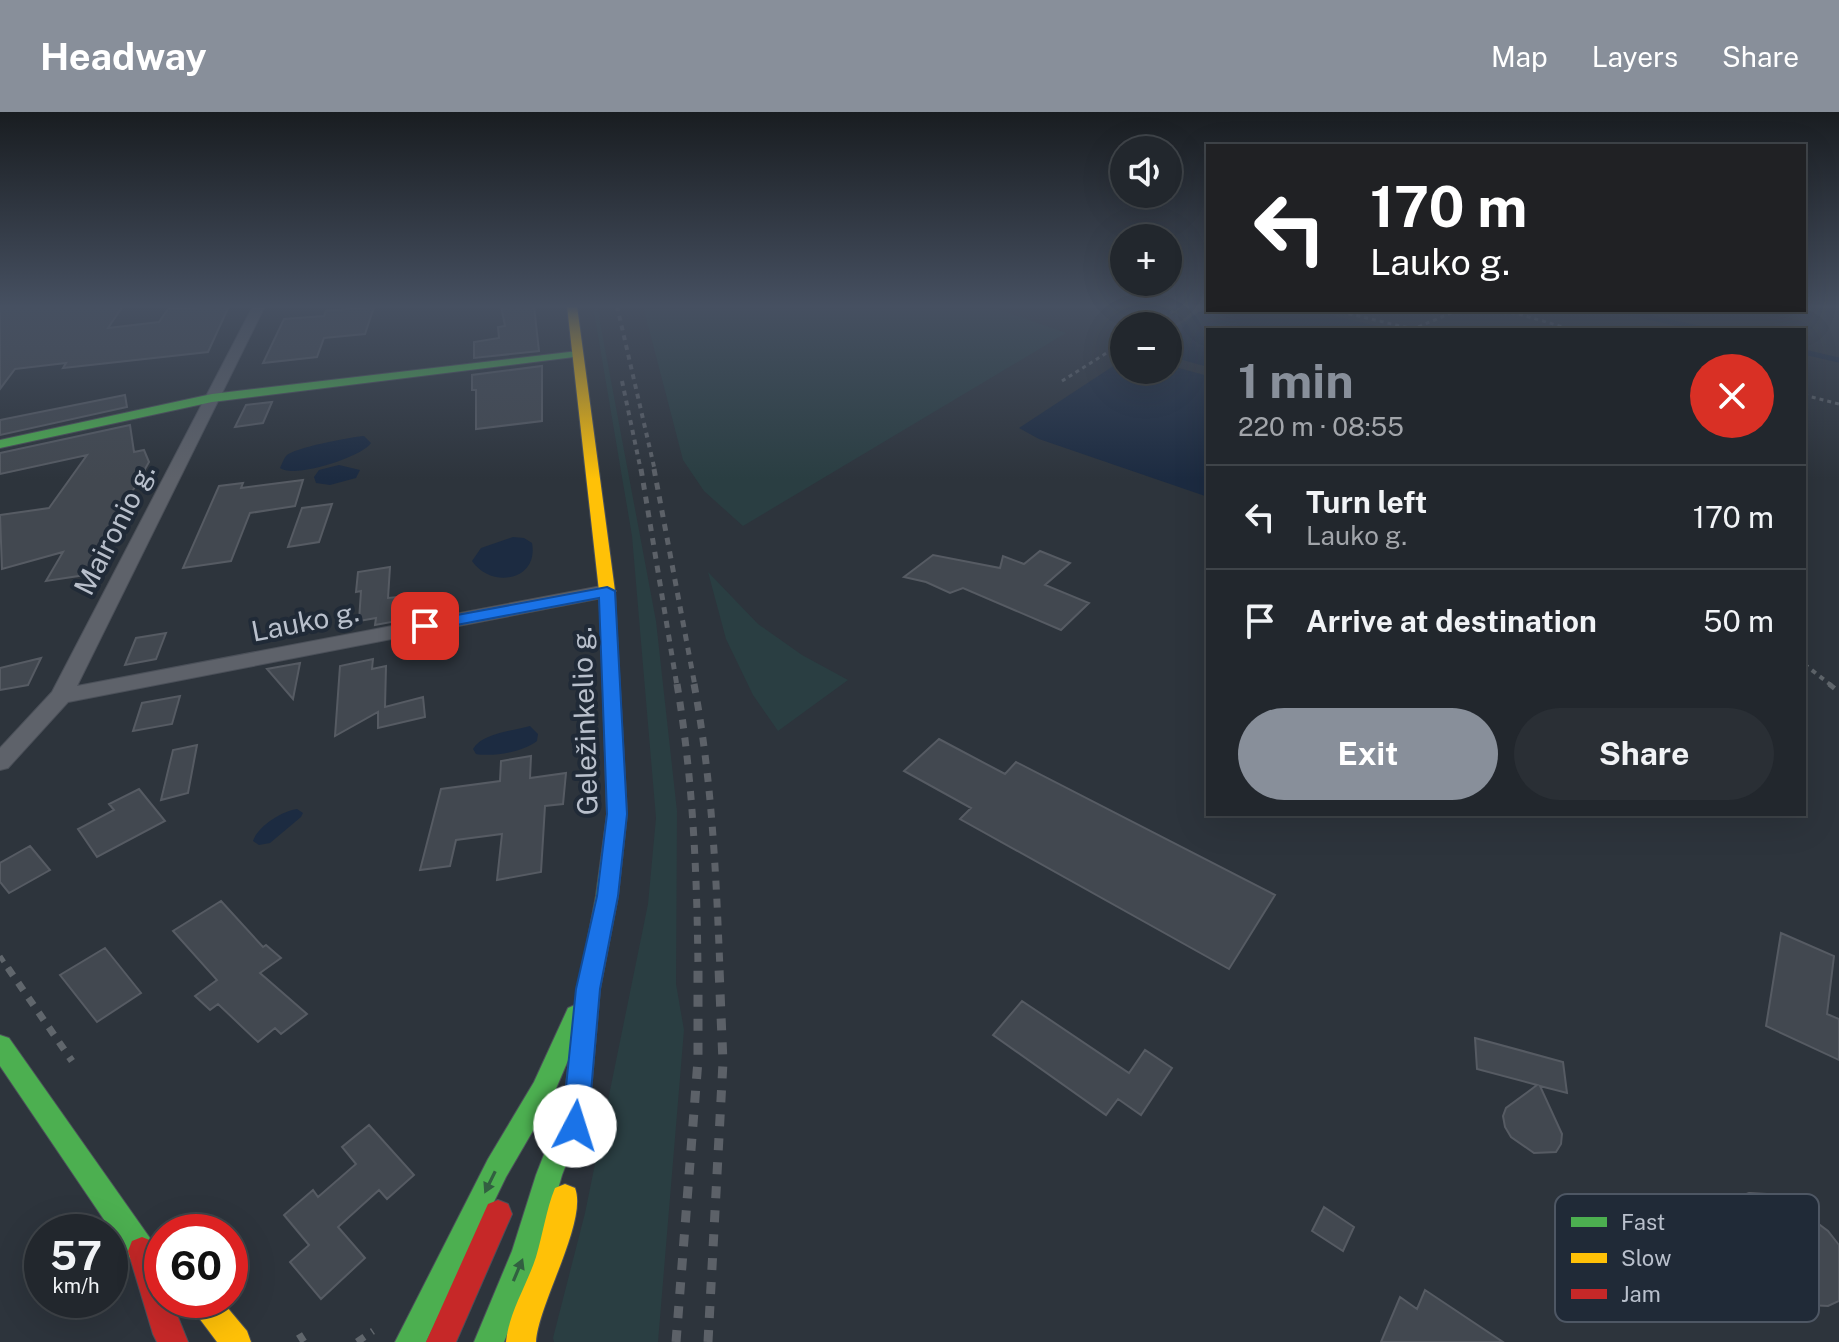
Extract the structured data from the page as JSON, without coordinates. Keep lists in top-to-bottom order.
{
  "streets": {
    "main road": ["Geležinkelio g."],
    "street": ["Maironio g.", "Lauko g."]
  },
  "crossings": [
    ["Maironio g.", "Lauko g."],
    ["Lauko g.", "Geležinkelio g."]
  ],
  "legend": ["Fast", "Slow", "Jam"],
  "page": {
    "header": "Headway",
    "nav": ["Map", "Layers", "Share"],
    "map_buttons": ["+", "−"],
    "turn": ["170 m", "Lauko g."],
    "heading": ["1 min", "220 m · 08:55"],
    "list": [
      {
        "name": "Turn left",
        "note": "Lauko g.",
        "value": "170 m"
      },
      {
        "name": "Arrive at destination",
        "value": "50 m"
      }
    ],
    "buttons": ["Exit", "Share"],
    "speed": "57 km/h",
    "limit": "60"
  }
}
